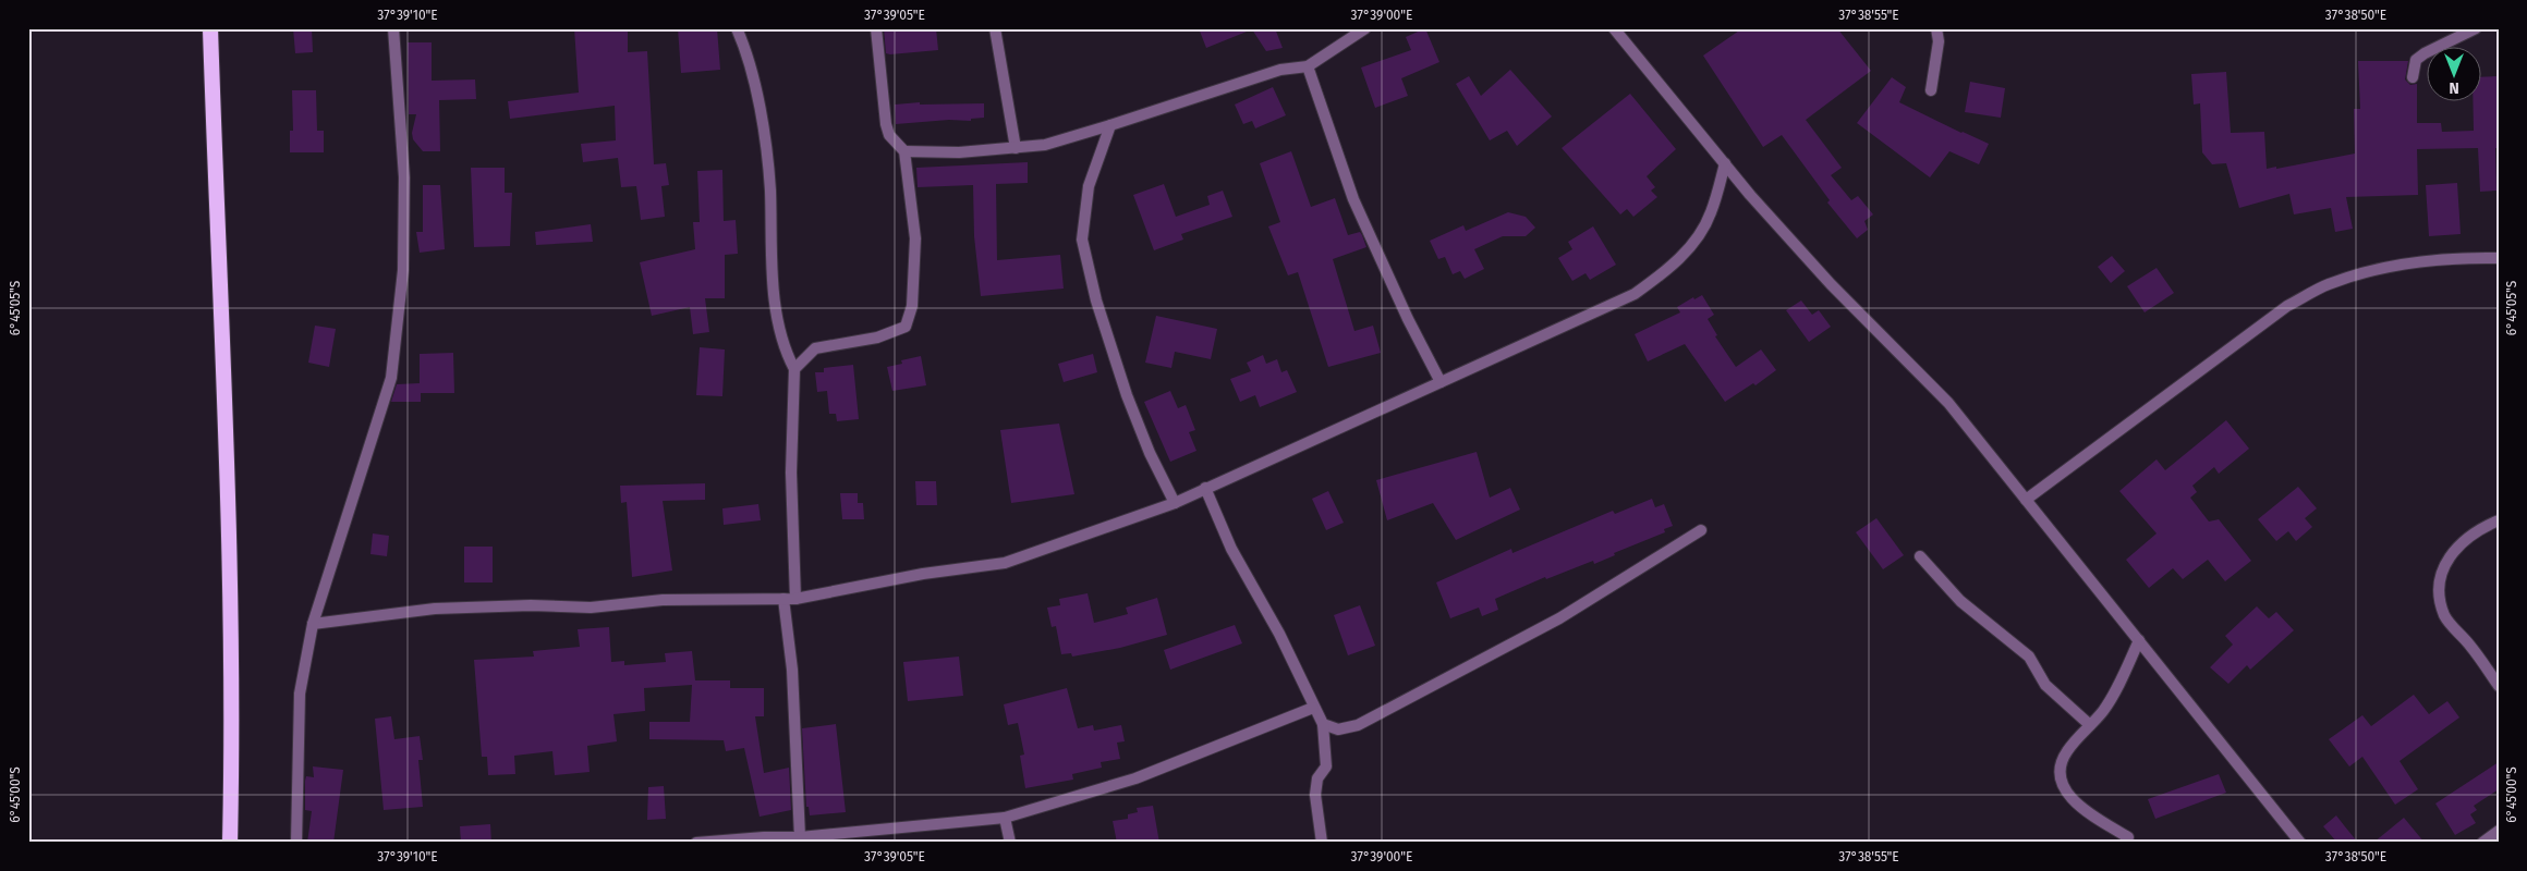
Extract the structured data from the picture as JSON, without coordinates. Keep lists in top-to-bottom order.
{
  "north": "bottom",
  "coordinates": [
    "37°39'10\"E",
    "37°39'05\"E",
    "37°39'00\"E",
    "37°38'55\"E",
    "37°38'50\"E",
    "6°45'05\"S",
    "6°45'00\"S"
  ]
}
